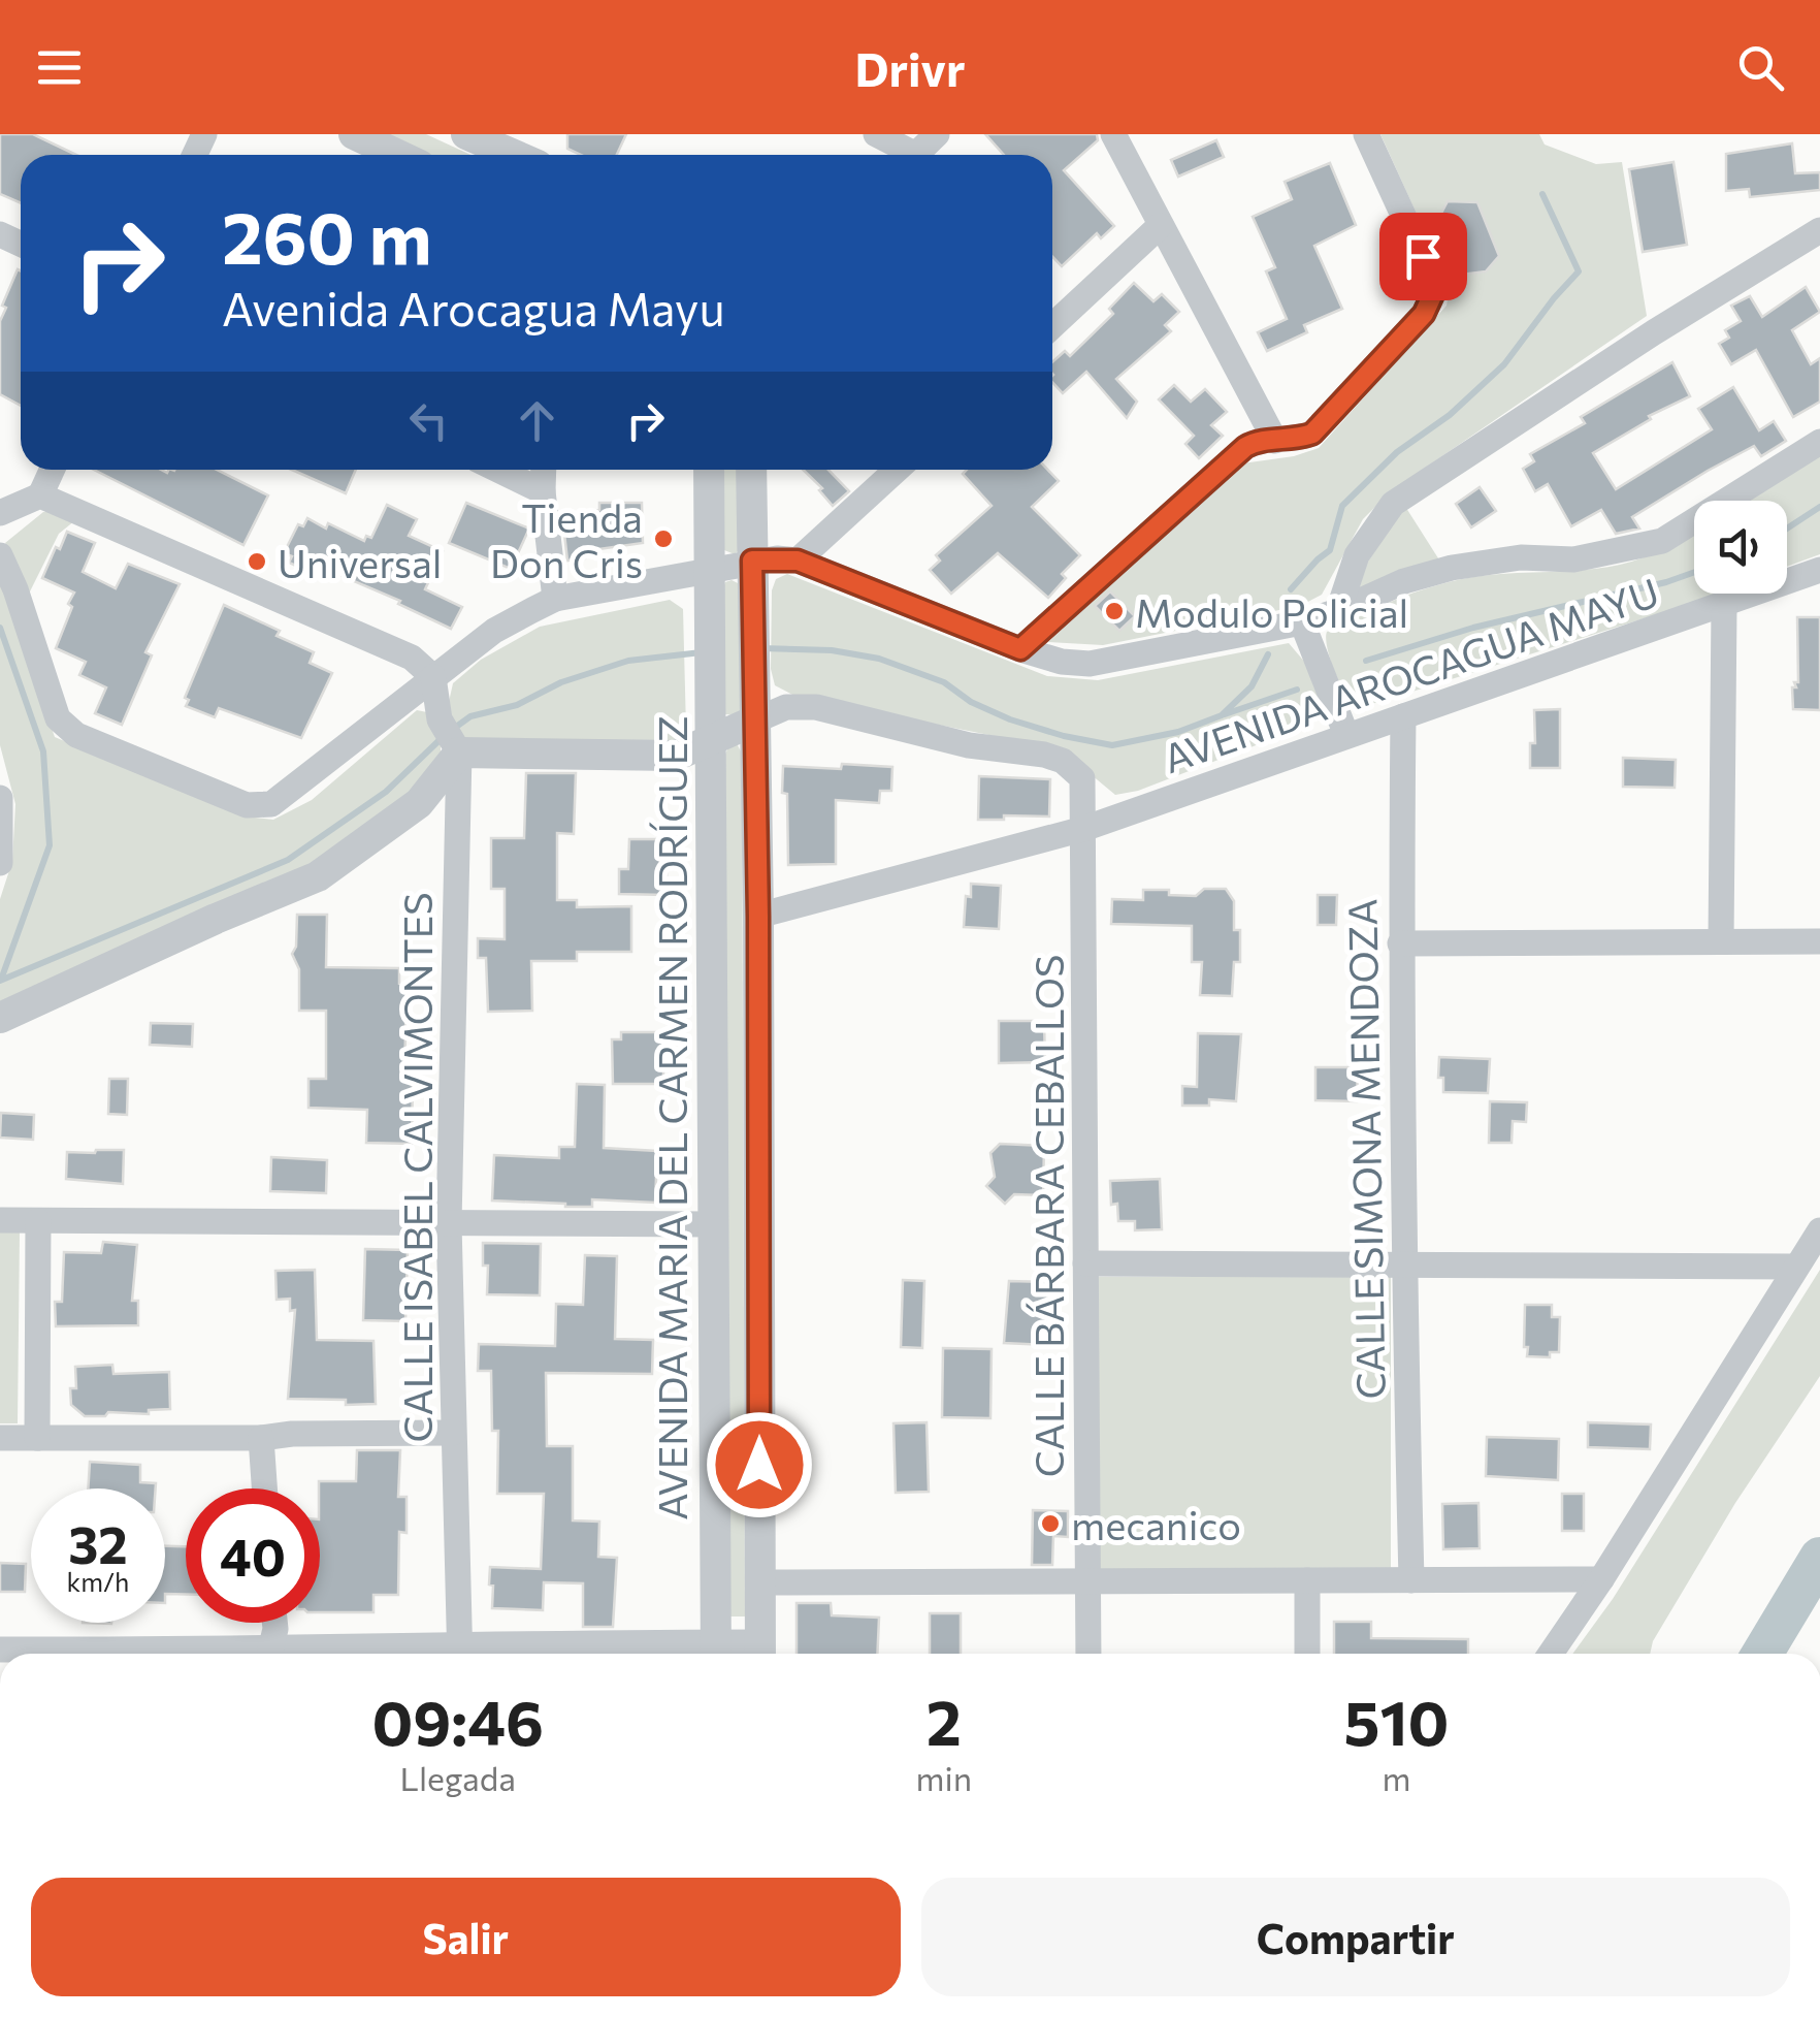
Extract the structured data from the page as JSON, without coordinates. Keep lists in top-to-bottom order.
{
  "streets": {
    "street": [
      "AVENIDA AROCAGUA MAYU",
      "AVENIDA MARIA DEL CARMEN RODRÍGUEZ",
      "CALLE SIMONA MENDOZA",
      "CALLE ISABEL CALVIMONTES",
      "CALLE BÁRBARA CEBALLOS"
    ]
  },
  "crossings": [
    ["AVENIDA AROCAGUA MAYU", "AVENIDA MARIA DEL CARMEN RODRÍGUEZ"],
    ["AVENIDA AROCAGUA MAYU", "CALLE SIMONA MENDOZA"],
    ["AVENIDA AROCAGUA MAYU", "CALLE ISABEL CALVIMONTES"],
    ["AVENIDA AROCAGUA MAYU", "CALLE BÁRBARA CEBALLOS"]
  ],
  "places": [
    "Tienda Don Cris",
    "Universal",
    "Modulo Policial",
    "mecanico"
  ],
  "page": {
    "header": "Drivr",
    "turn": ["260 m", "Avenida Arocagua Mayu"],
    "speed": "32 km/h",
    "limit": "40",
    "eta": [
      "09:46",
      "Llegada",
      "2",
      "min",
      "510",
      "m"
    ],
    "buttons": ["Salir", "Compartir"]
  }
}
